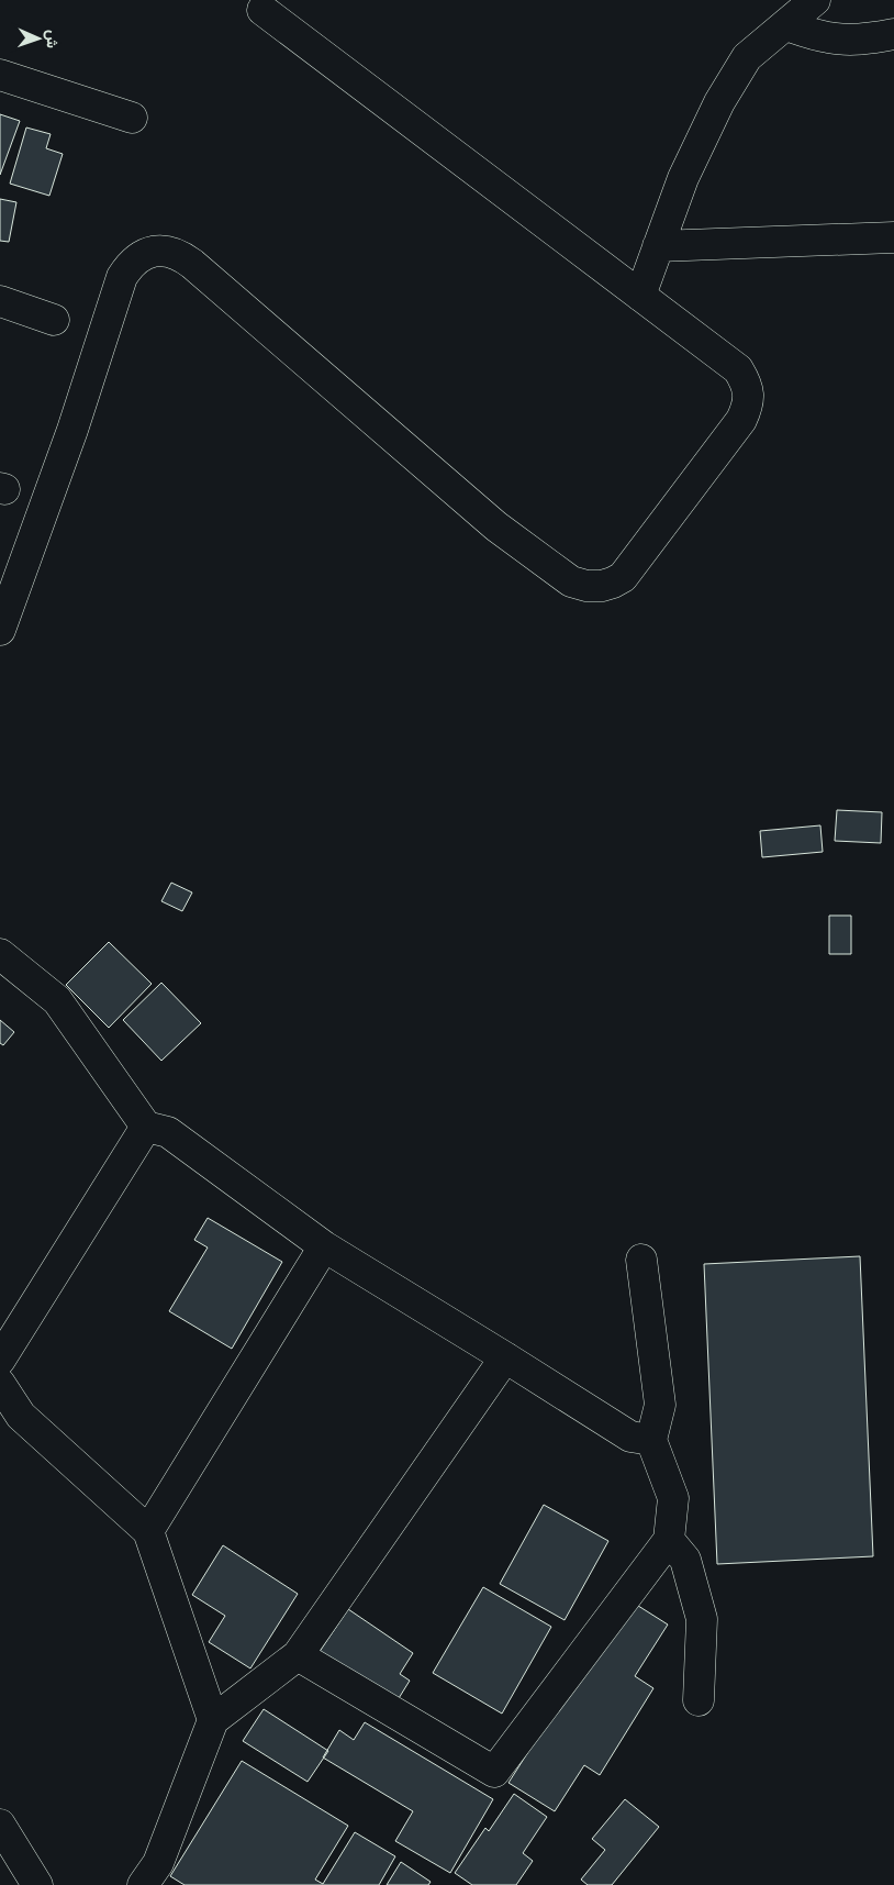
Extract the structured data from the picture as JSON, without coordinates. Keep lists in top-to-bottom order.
{
  "north": "right"
}
